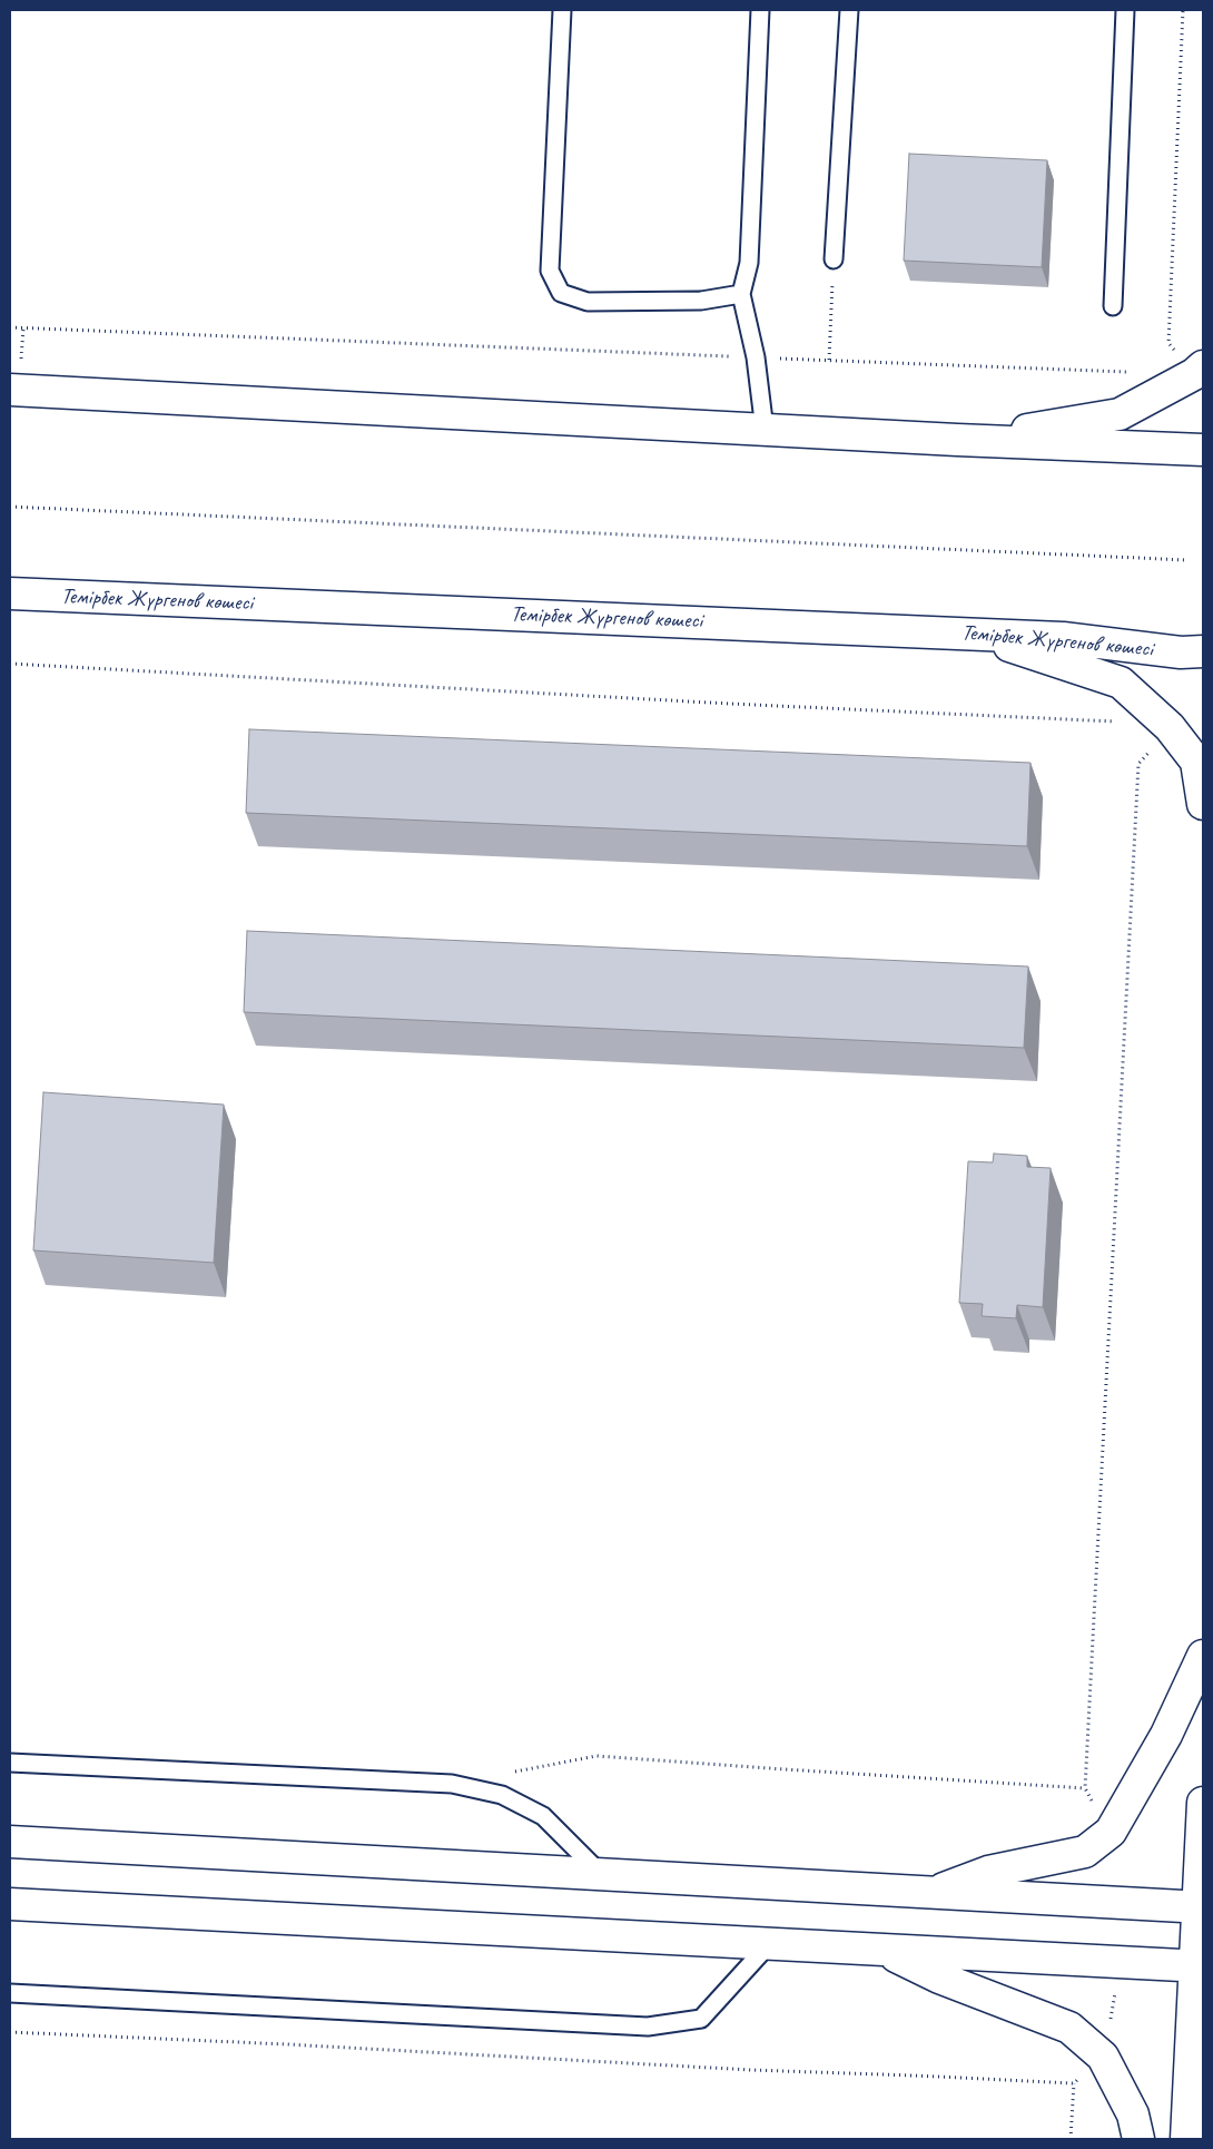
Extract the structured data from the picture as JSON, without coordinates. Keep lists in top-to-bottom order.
{
  "streets": {
    "main road": ["Темірбек Жүргенов көшесі"]
  }
}
